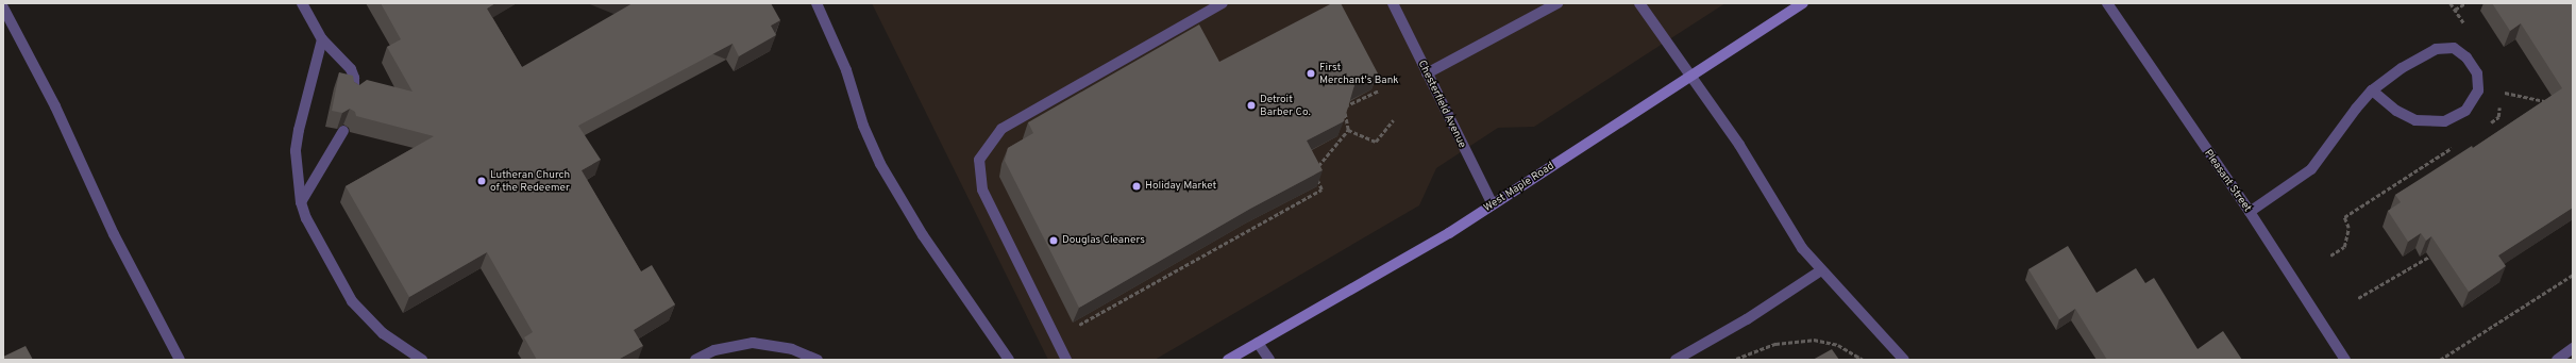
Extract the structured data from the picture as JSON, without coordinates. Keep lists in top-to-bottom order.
{
  "streets": {
    "main road": ["West Maple Road"],
    "street": ["Chesterfield Avenue", "Pleasant Street"]
  },
  "crossings": [
    ["Chesterfield Avenue", "West Maple Road"]
  ],
  "places": [
    "First Merchant's Bank",
    "Detroit Barber Co.",
    "Lutheran Church of the Redeemer",
    "Holiday Market",
    "Douglas Cleaners"
  ]
}
